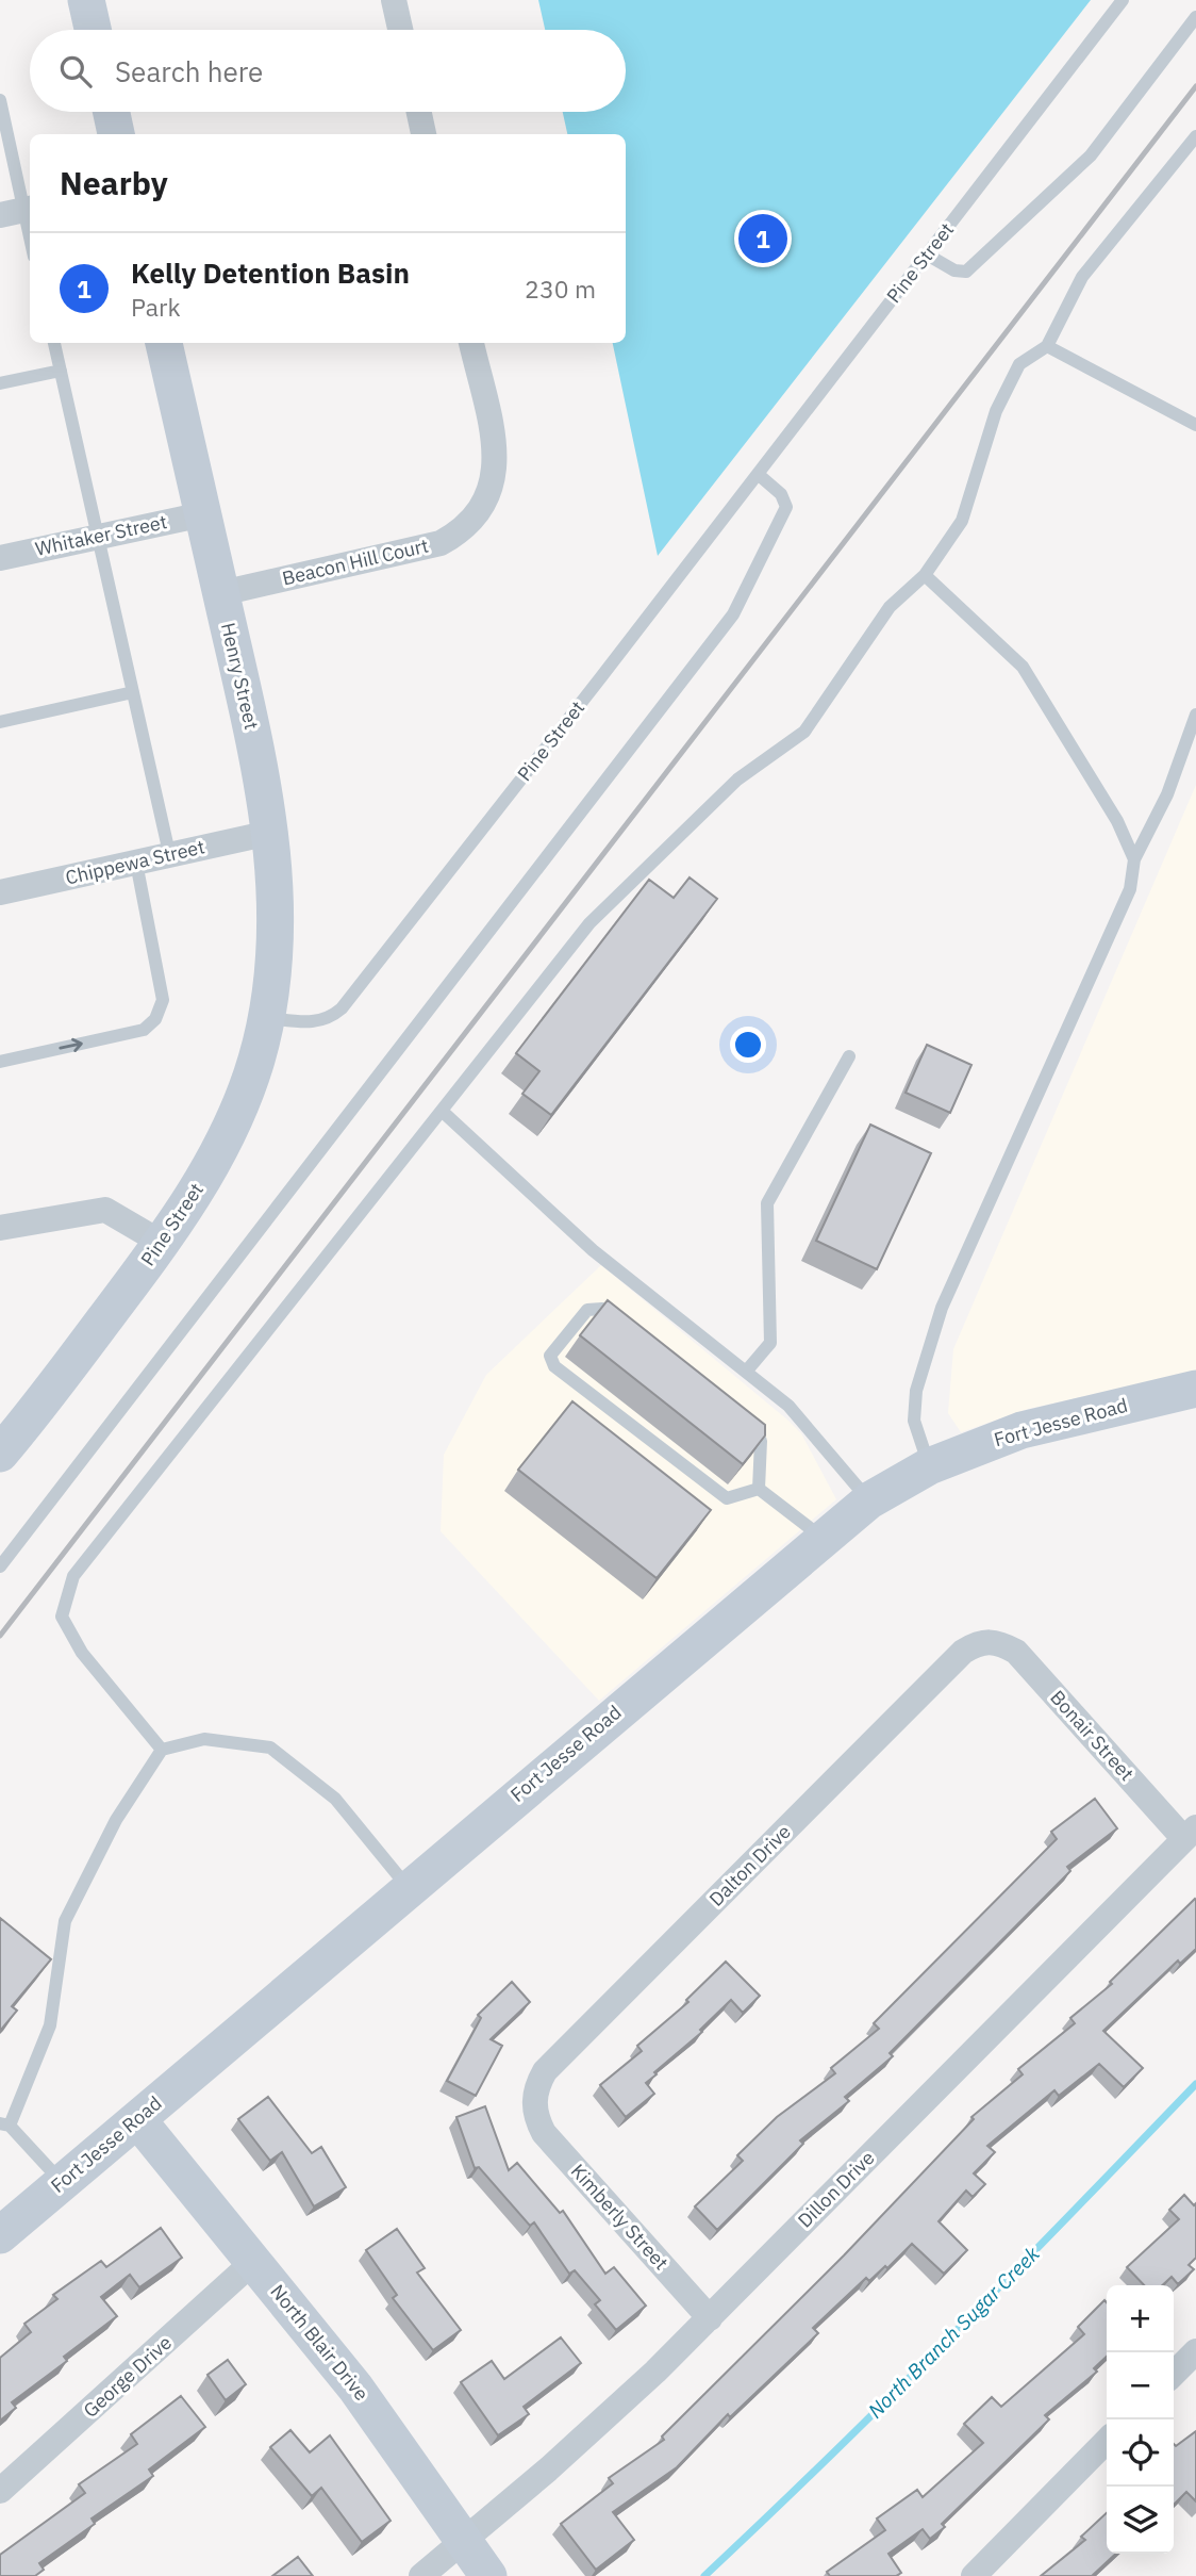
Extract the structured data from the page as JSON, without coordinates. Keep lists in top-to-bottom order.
{
  "streets": {
    "street": [
      "Pine Street",
      "Whitaker Street",
      "Beacon Hill Court",
      "Henry Street",
      "Chippewa Street",
      "Fort Jesse Road",
      "Bonair Street",
      "Dalton Drive",
      "Dillon Drive",
      "Kimberly Street",
      "North Blair Drive",
      "George Drive"
    ]
  },
  "crossings": [
    ["Pine Street", "Henry Street"],
    ["Whitaker Street", "Henry Street"],
    ["Beacon Hill Court", "Henry Street"],
    ["Henry Street", "Chippewa Street"],
    ["Fort Jesse Road", "North Blair Drive"],
    ["Bonair Street", "Dalton Drive"],
    ["Bonair Street", "Dillon Drive"],
    ["Dalton Drive", "Kimberly Street"],
    ["Dillon Drive", "Kimberly Street"],
    ["Dillon Drive", "North Blair Drive"],
    ["North Blair Drive", "George Drive"]
  ],
  "water": ["North Branch Sugar Creek"],
  "page": {
    "search": "Search here",
    "heading": "Nearby",
    "pins": "1",
    "list": [
      {
        "mark": "1",
        "name": "Kelly Detention Basin",
        "note": "Park",
        "value": "230 m"
      }
    ],
    "map_buttons": ["+", "−"]
  }
}
